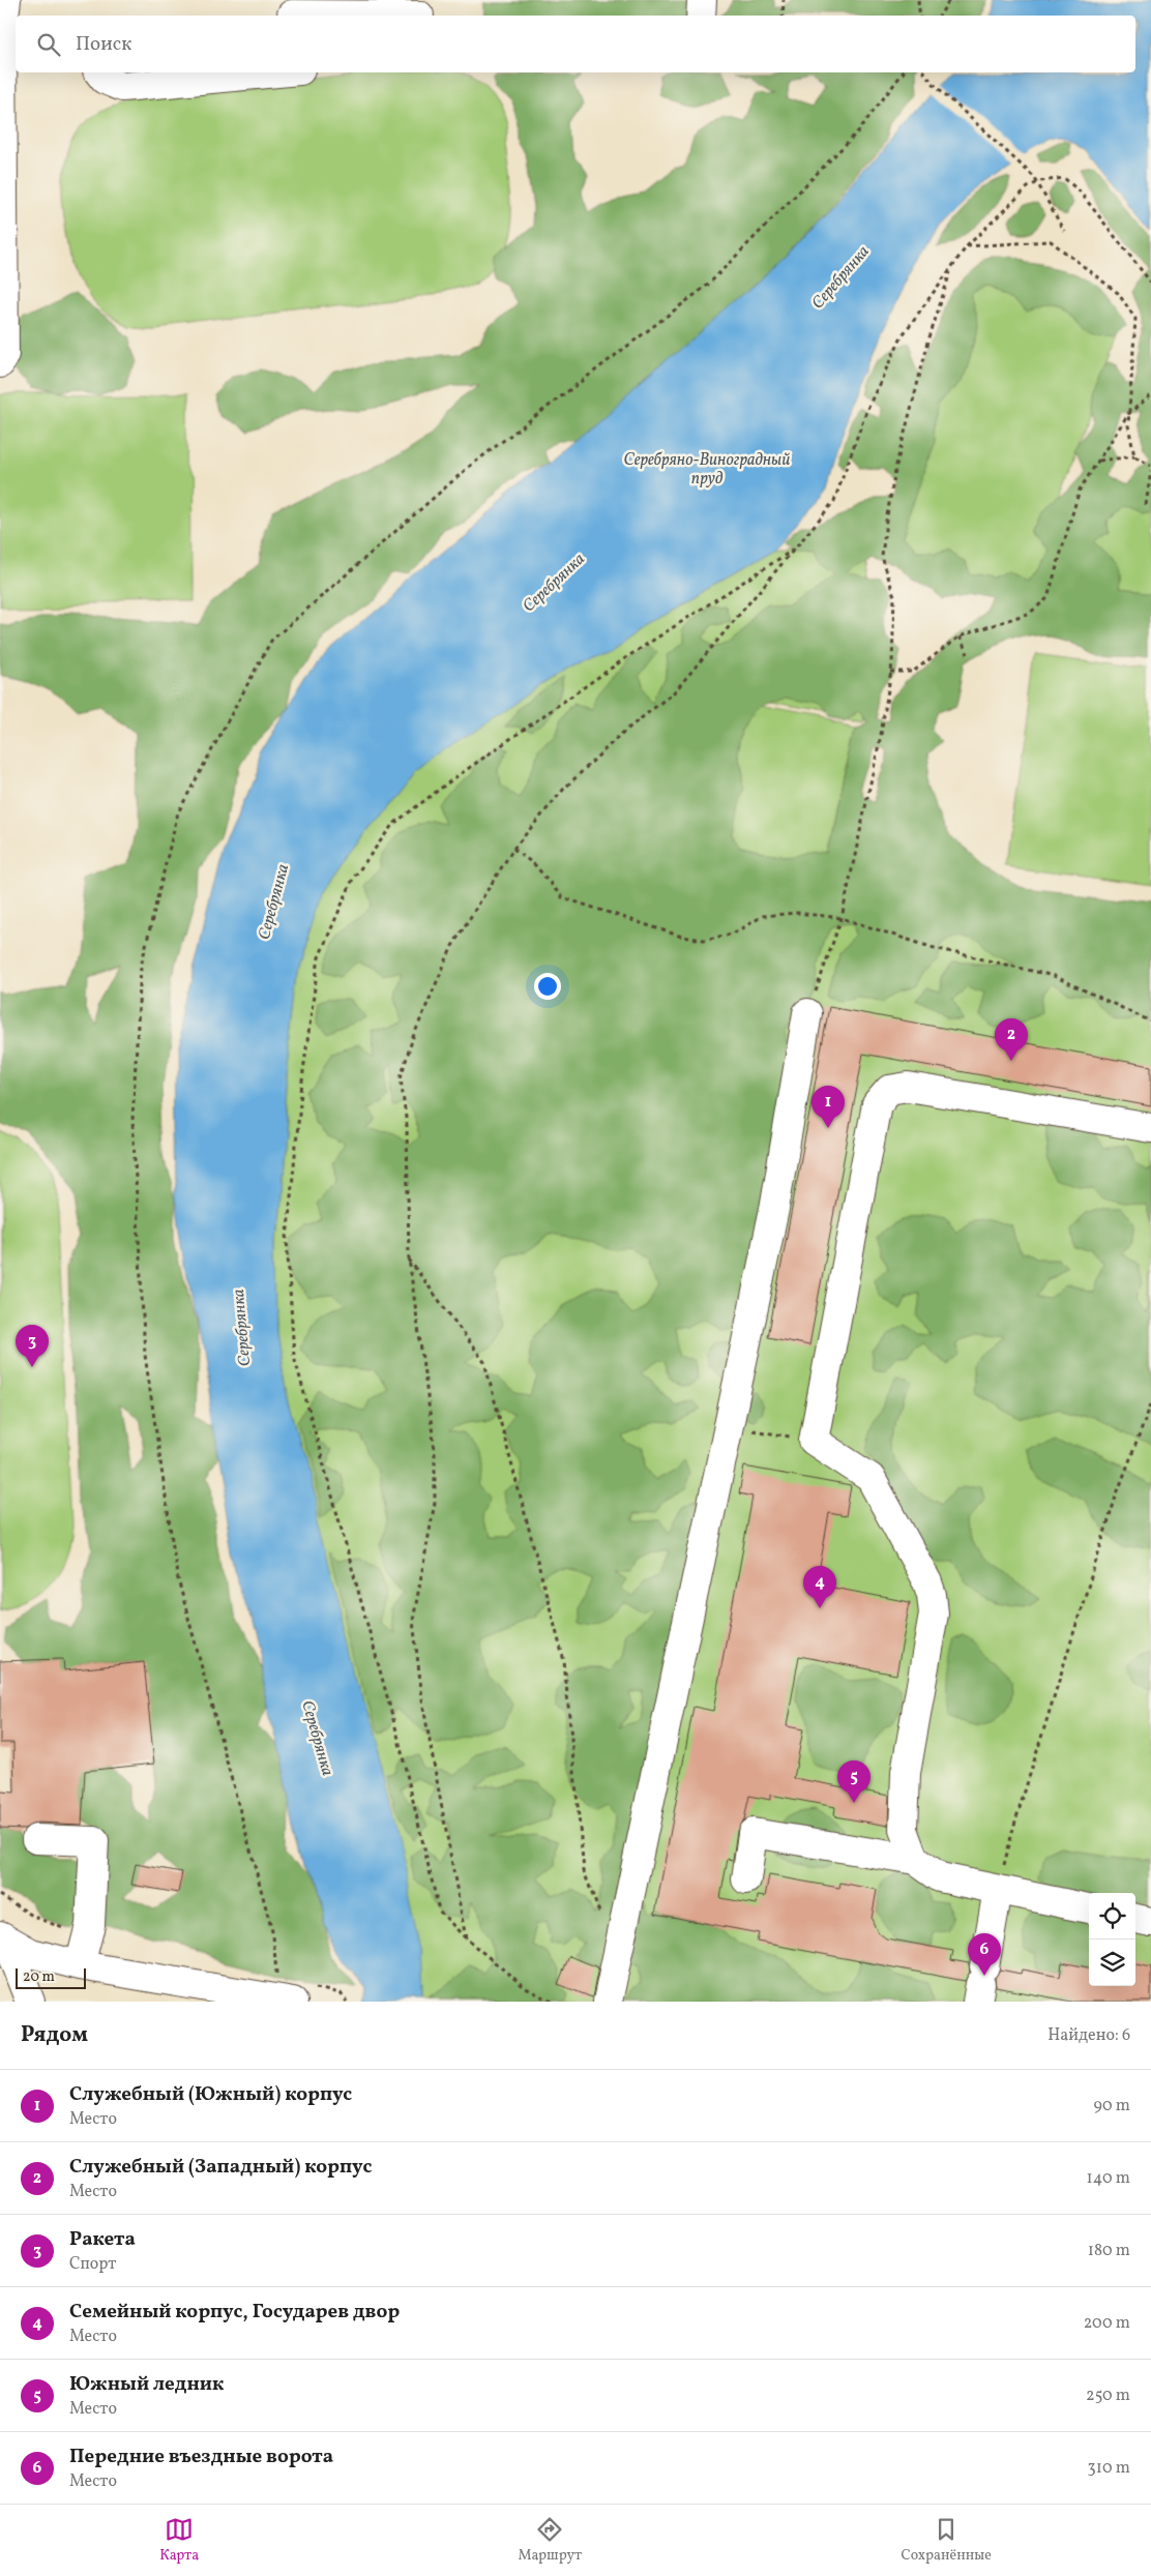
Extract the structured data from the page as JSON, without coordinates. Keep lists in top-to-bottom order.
{
  "water": ["Серебрянка", "Серебряно-Виноградный пруд"],
  "scale_bar": "20 m",
  "page": {
    "search": "Поиск",
    "pins": [
      "2",
      "1",
      "3",
      "4",
      "5",
      "6"
    ],
    "scale": "20 m",
    "heading": ["Рядом", "Найдено: 6"],
    "list": [
      {
        "mark": "1",
        "name": "Служебный (Южный) корпус",
        "note": "Место",
        "value": "90 m"
      },
      {
        "mark": "2",
        "name": "Служебный (Западный) корпус",
        "note": "Место",
        "value": "140 m"
      },
      {
        "mark": "3",
        "name": "Ракета",
        "note": "Спорт",
        "value": "180 m"
      },
      {
        "mark": "4",
        "name": "Семейный корпус, Государев двор",
        "note": "Место",
        "value": "200 m"
      },
      {
        "mark": "5",
        "name": "Южный ледник",
        "note": "Место",
        "value": "250 m"
      },
      {
        "mark": "6",
        "name": "Передние въездные ворота",
        "note": "Место",
        "value": "310 m"
      }
    ],
    "nav": ["Карта", "Маршрут", "Сохранённые"]
  }
}
